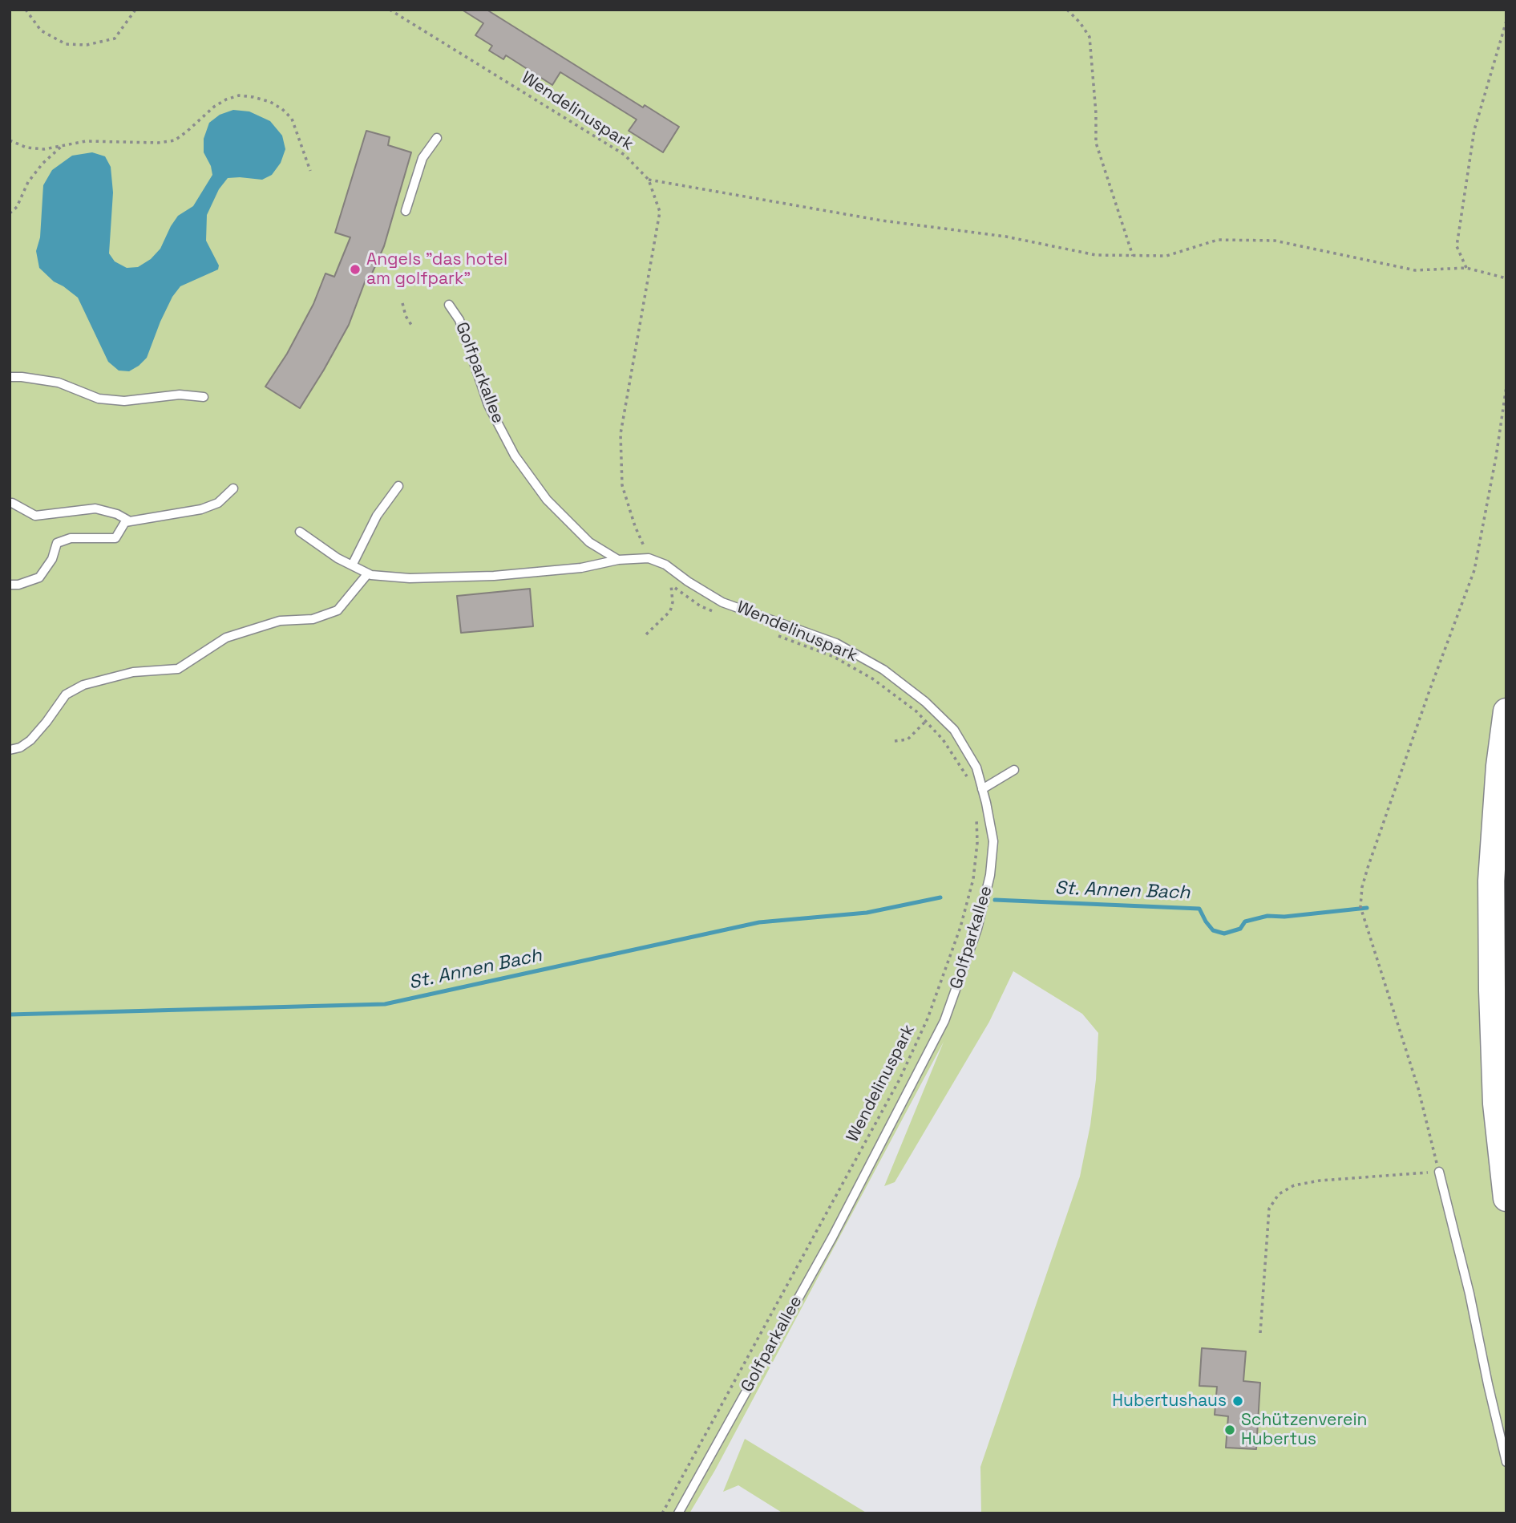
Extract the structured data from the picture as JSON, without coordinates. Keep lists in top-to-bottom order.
{
  "streets": {
    "lane": ["Golfparkallee"],
    "path": ["Wendelinuspark"]
  },
  "crossings": [
    ["Wendelinuspark", "Golfparkallee"]
  ],
  "water": ["St. Annen Bach"],
  "places": ["Angels \"das hotel am golfpark\"", "Hubertushaus", "Schützenverein Hubertus"]
}
